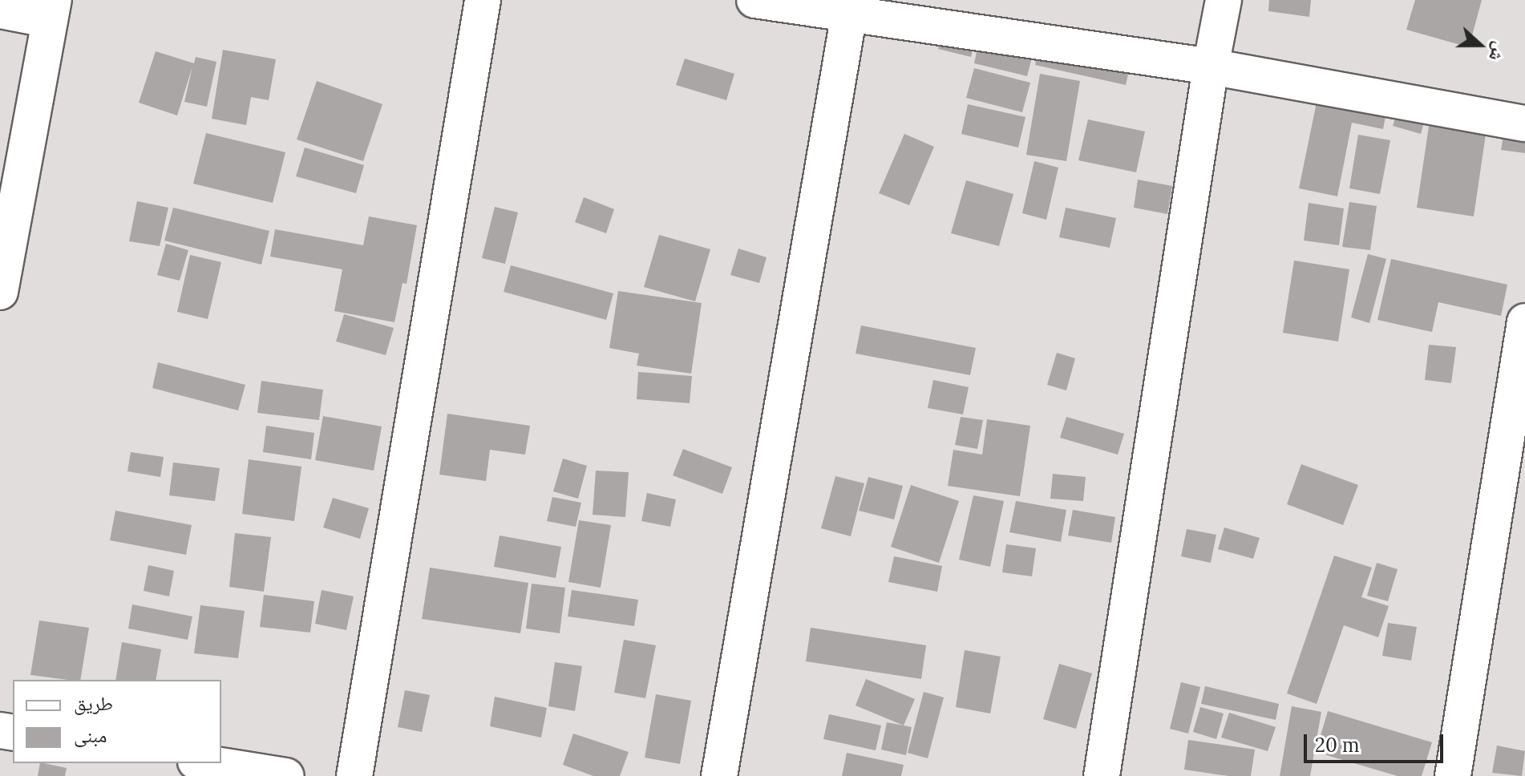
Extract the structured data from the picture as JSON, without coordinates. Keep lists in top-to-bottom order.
{
  "legend": ["طريق", "مبنى"],
  "scale_bar": "20 m",
  "north": "right"
}
